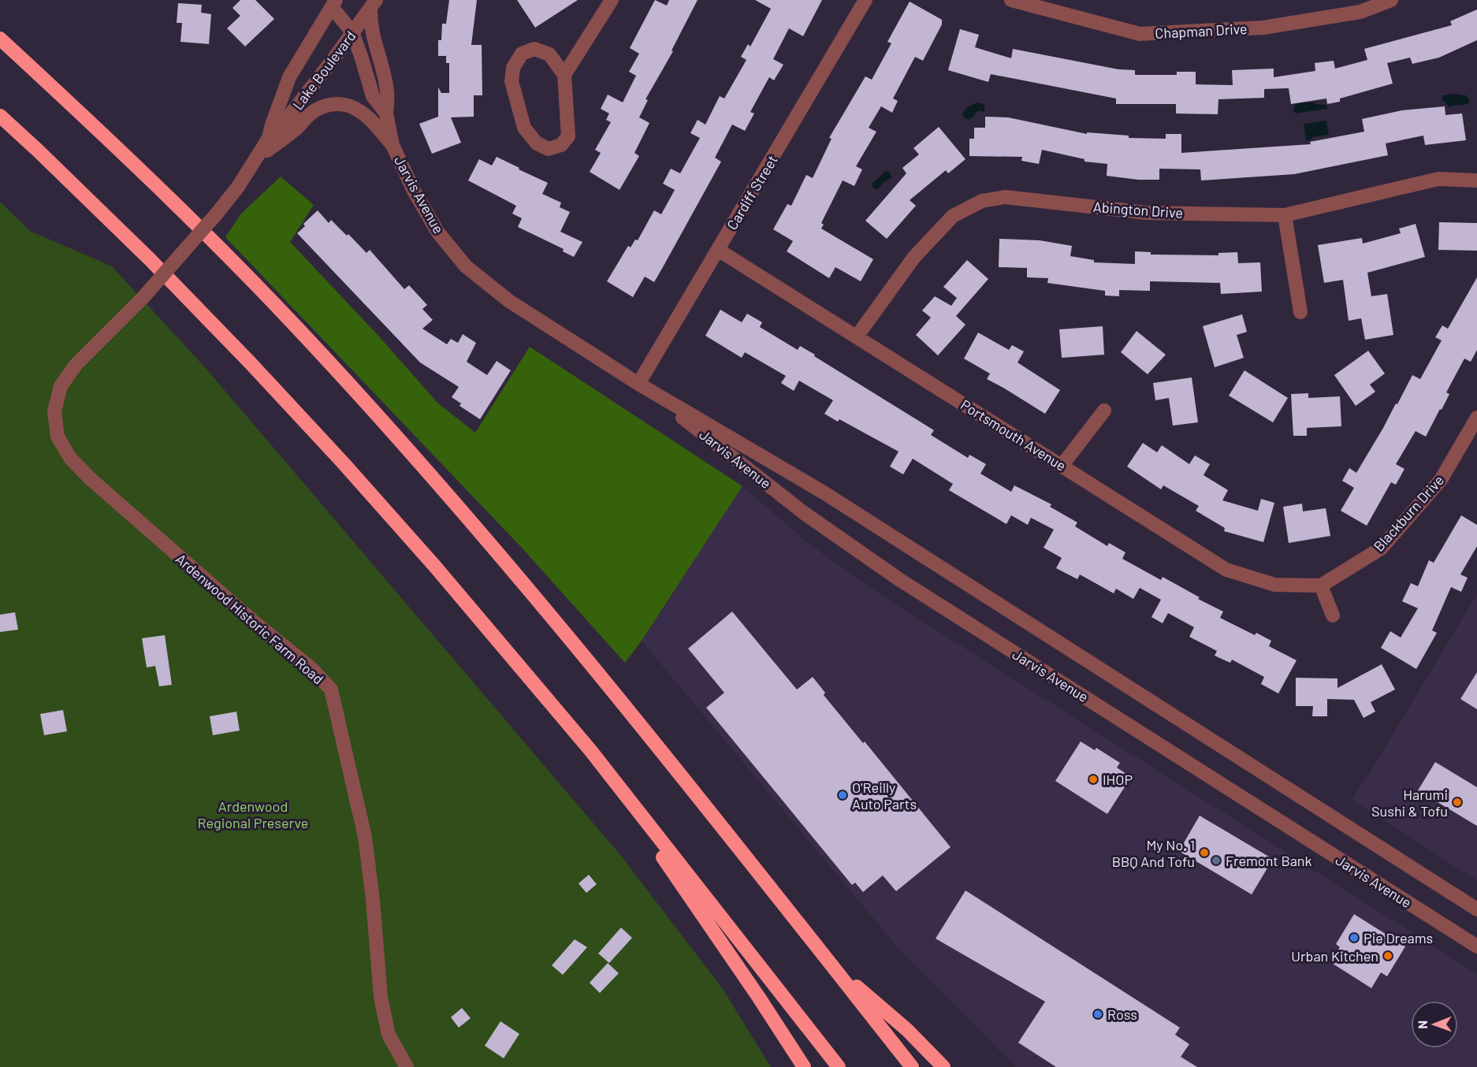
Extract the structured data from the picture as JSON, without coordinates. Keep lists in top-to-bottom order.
{
  "streets": {
    "street": [
      "Chapman Drive",
      "Lake Boulevard",
      "Cardiff Street",
      "Jarvis Avenue",
      "Abington Drive",
      "Portsmouth Avenue",
      "Blackburn Drive",
      "Ardenwood Historic Farm Road"
    ]
  },
  "crossings": [
    ["Lake Boulevard", "Jarvis Avenue"],
    ["Lake Boulevard", "Ardenwood Historic Farm Road"],
    ["Cardiff Street", "Jarvis Avenue"],
    ["Cardiff Street", "Portsmouth Avenue"],
    ["Abington Drive", "Portsmouth Avenue"],
    ["Portsmouth Avenue", "Blackburn Drive"]
  ],
  "parks": ["Ardenwood Regional Preserve"],
  "places": [
    "IHOP",
    "O'Reilly Auto Parts",
    "Harumi Sushi & Tofu",
    "My No. 1 BBQ And Tofu",
    "Fremont Bank",
    "Pie Dreams",
    "Urban Kitchen",
    "Ross"
  ],
  "north": "left"
}
